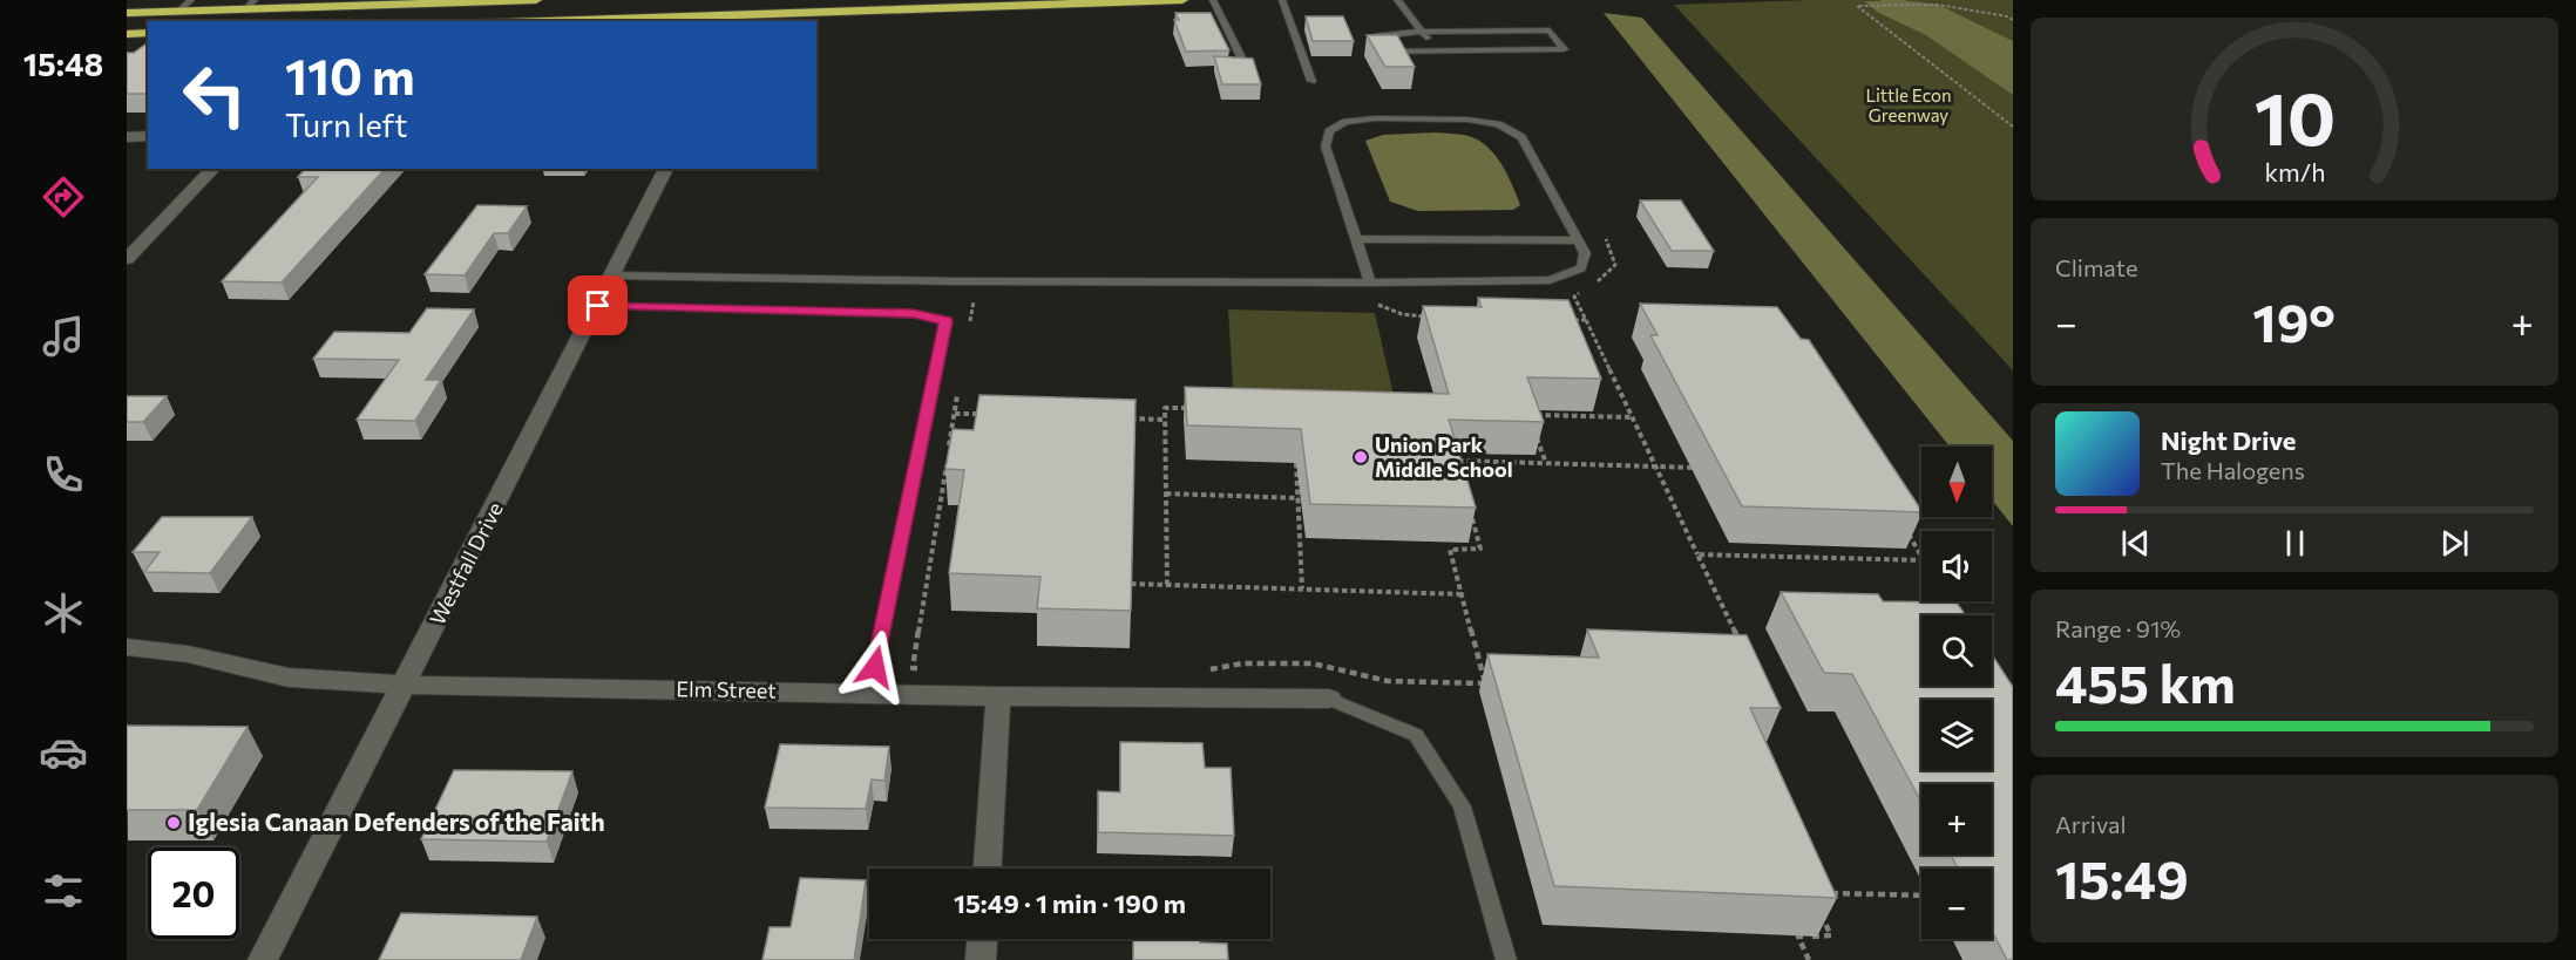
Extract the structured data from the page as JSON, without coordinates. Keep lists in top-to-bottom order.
{
  "streets": {
    "street": ["Westfall Drive", "Elm Street"]
  },
  "crossings": [
    ["Westfall Drive", "Elm Street"]
  ],
  "parks": ["Little Econ Greenway"],
  "places": ["Union Park Middle School", "Iglesia Canaan Defenders of the Faith"],
  "north": "bottom",
  "page": {
    "tabs": "15:48",
    "turn": ["110 m", "Turn left"],
    "tile": [
      "Climate",
      ["Range · 91%", "455 km"],
      ["Arrival", "15:49"]
    ],
    "heat": ["−", "19°", "+"],
    "song": ["Night Drive", "The Halogens"],
    "map_buttons": ["+", "−"],
    "limit": "20",
    "trip": "15:49 · 1 min · 190 m",
    "gauge": ["10", "km/h"]
  }
}
